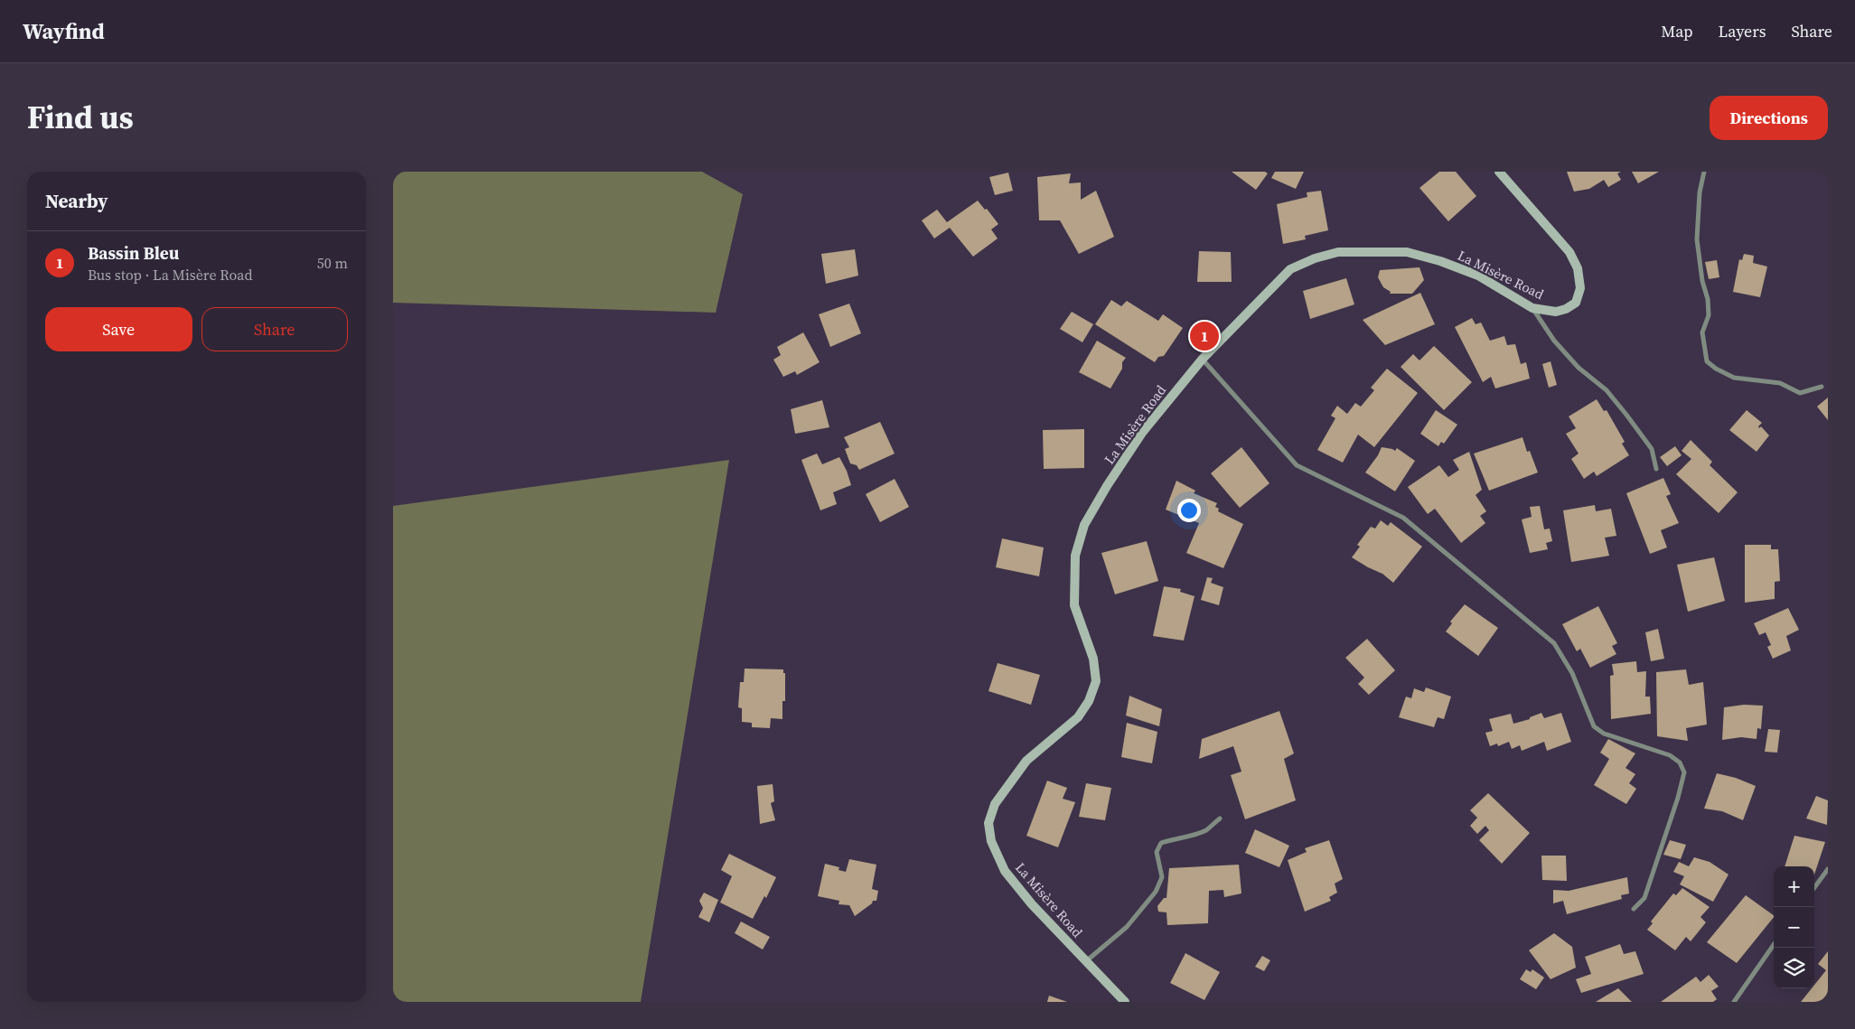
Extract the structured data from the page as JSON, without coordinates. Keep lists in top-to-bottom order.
{
  "streets": {
    "main road": ["La Misère Road"]
  },
  "page": {
    "header": "Wayfind",
    "nav": ["Map", "Layers", "Share"],
    "title": "Find us",
    "buttons": [
      "Directions",
      ["Save", "Share"]
    ],
    "heading": "Nearby",
    "list": [
      {
        "mark": "1",
        "name": "Bassin Bleu",
        "note": "Bus stop · La Misère Road",
        "value": "50 m"
      }
    ],
    "pins": "1",
    "map_buttons": ["+", "−"]
  }
}
